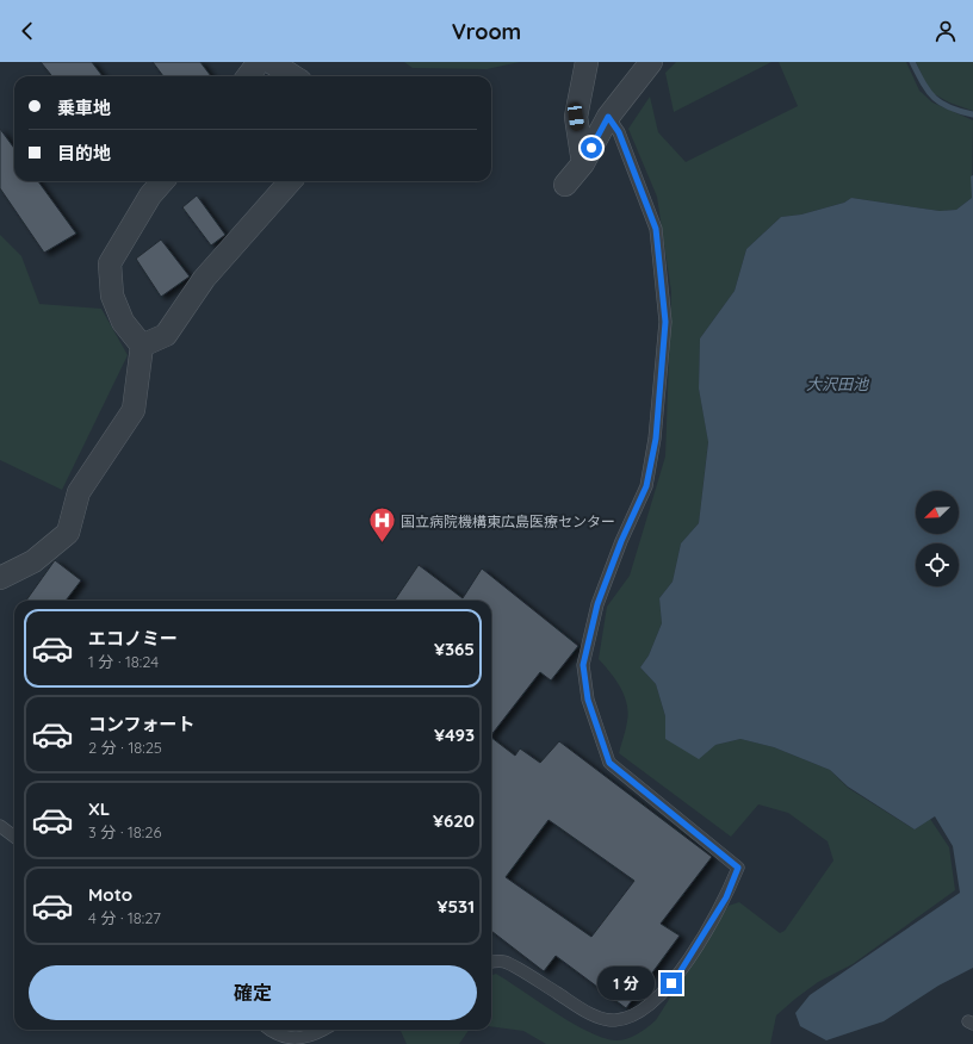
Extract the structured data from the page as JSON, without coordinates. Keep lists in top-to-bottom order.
{
  "water": ["大沢田池"],
  "places": {
    "hospital": ["国立病院機構東広島医療センター"]
  },
  "north": "bottom left",
  "page": {
    "header": "Vroom",
    "banner": ["乗車地", "目的地"],
    "list": [
      {
        "name": "エコノミー",
        "note": "1 分 · 18:24",
        "value": "¥365"
      },
      {
        "name": "コンフォート",
        "note": "2 分 · 18:25",
        "value": "¥493"
      },
      {
        "name": "XL",
        "note": "3 分 · 18:26",
        "value": "¥620"
      },
      {
        "name": "Moto",
        "note": "4 分 · 18:27",
        "value": "¥531"
      }
    ],
    "buttons": "確定",
    "bubble": "1 分"
  }
}
